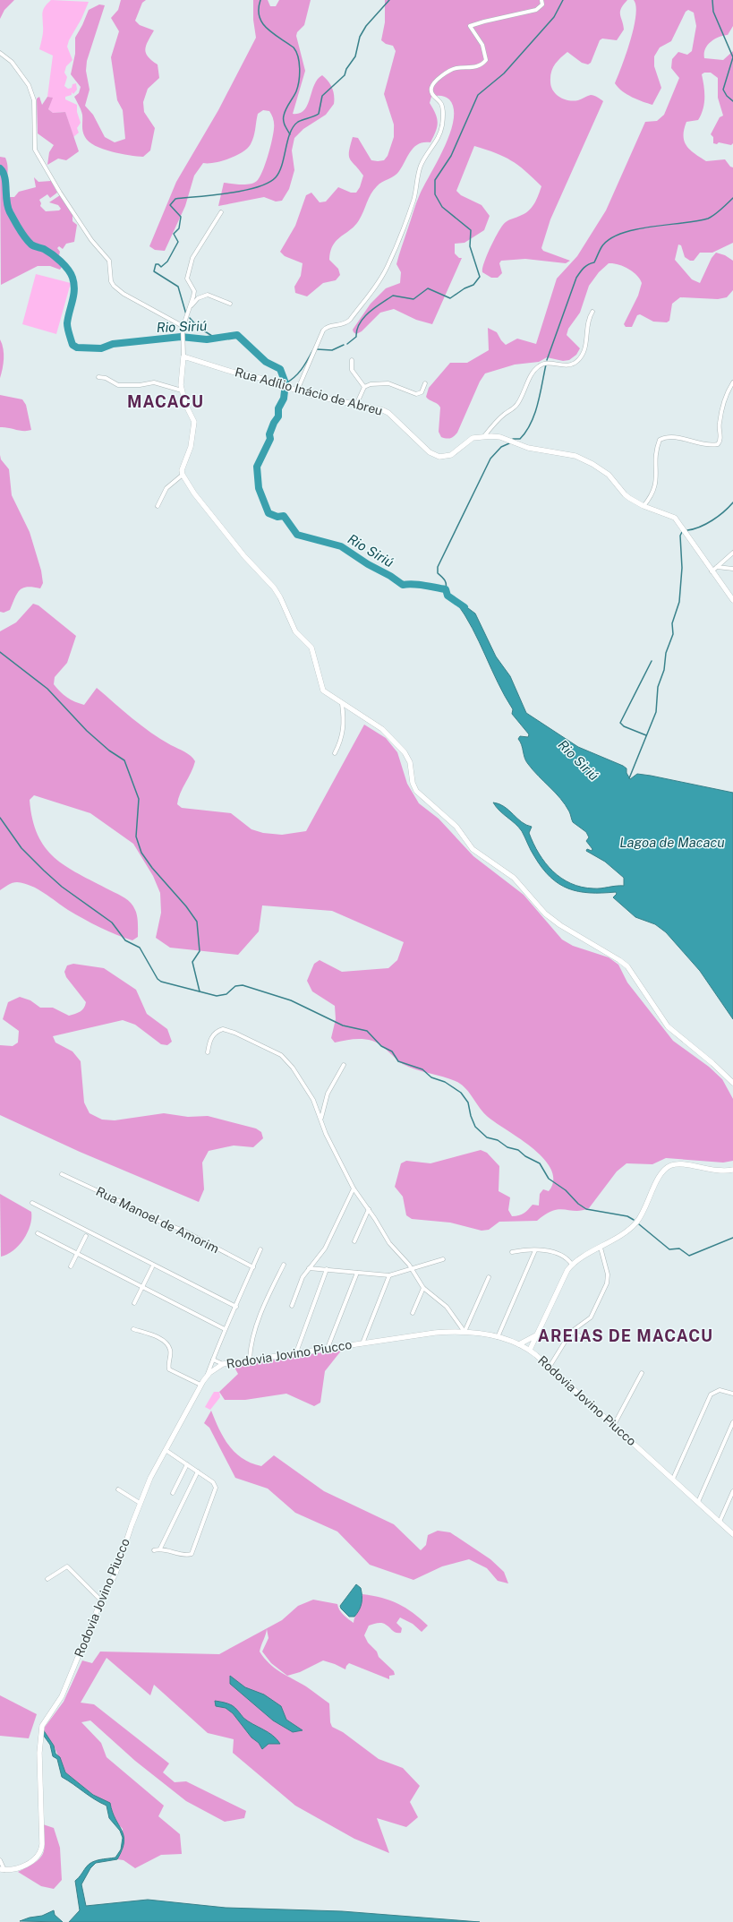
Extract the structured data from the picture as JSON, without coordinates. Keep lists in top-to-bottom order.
{
  "streets": {
    "street": ["Rua Adílio Inácio de Abreu", "Rua Manoel de Amorim", "Rodovia Jovino Piucco"]
  },
  "districts": ["MACACU", "AREIAS DE MACACU"],
  "water": ["Rio Siriú", "Lagoa de Macacu"]
}
